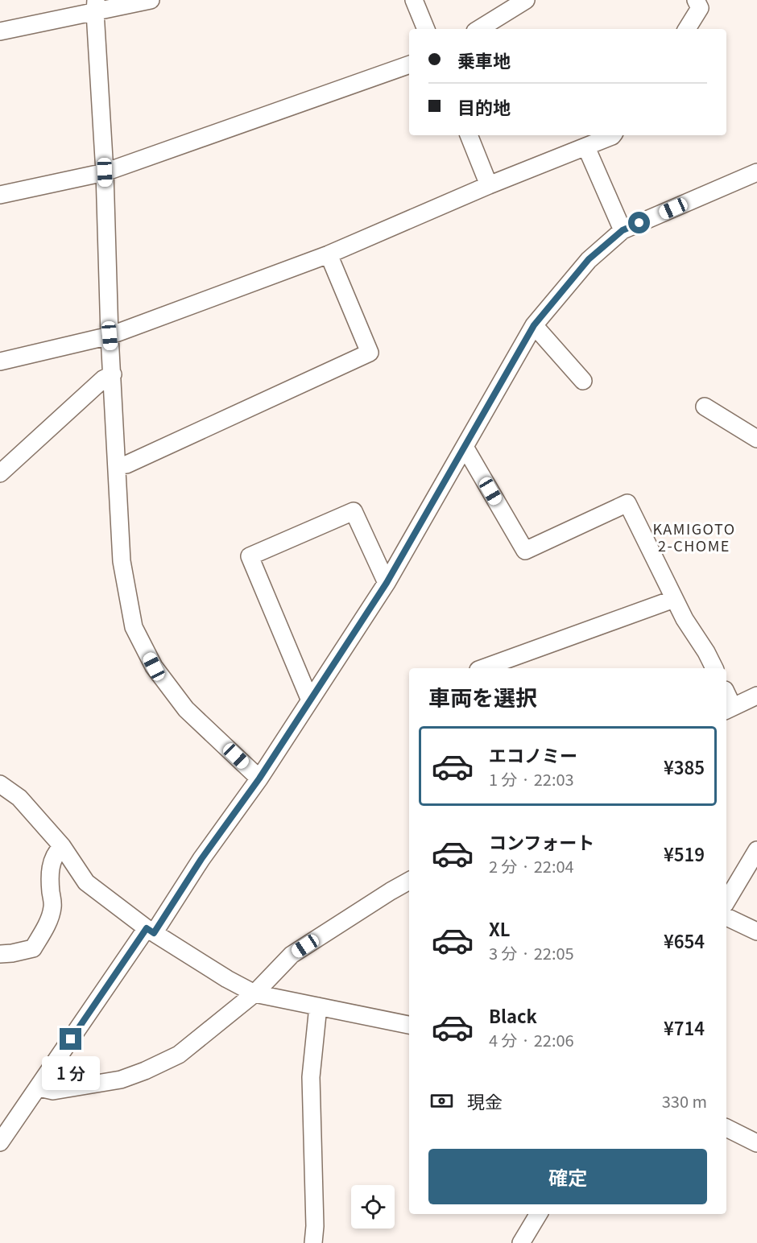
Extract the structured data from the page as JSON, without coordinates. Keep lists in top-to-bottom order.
{
  "districts": ["KAMIGOTO 2-CHOME"],
  "page": {
    "banner": ["乗車地", "目的地"],
    "heading": "車両を選択",
    "list": [
      {
        "name": "エコノミー",
        "note": "1 分 · 22:03",
        "value": "¥385"
      },
      {
        "name": "コンフォート",
        "note": "2 分 · 22:04",
        "value": "¥519"
      },
      {
        "name": "XL",
        "note": "3 分 · 22:05",
        "value": "¥654"
      },
      {
        "name": "Black",
        "note": "4 分 · 22:06",
        "value": "¥714"
      }
    ],
    "bubble": "1 分",
    "pay": ["現金", "330 m"],
    "buttons": "確定"
  }
}
